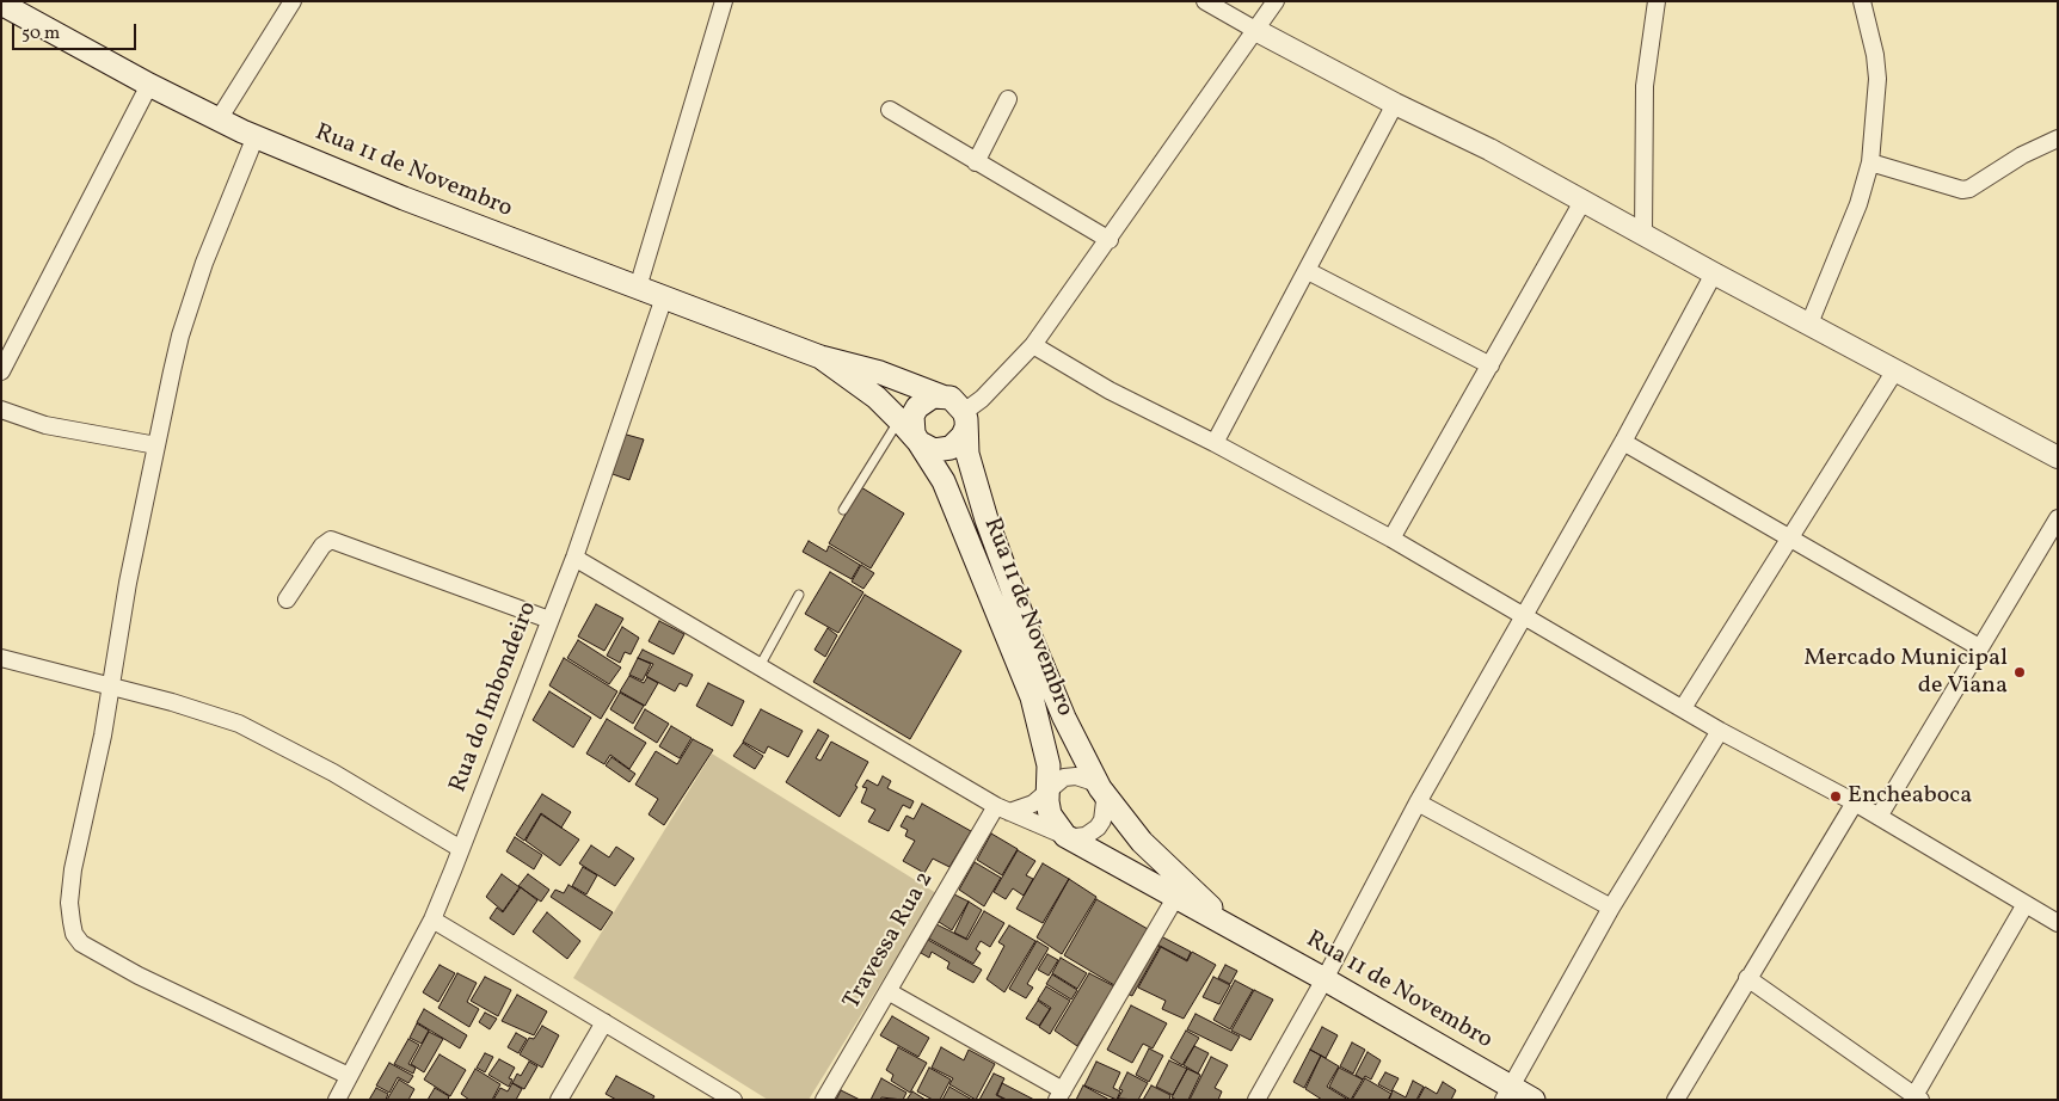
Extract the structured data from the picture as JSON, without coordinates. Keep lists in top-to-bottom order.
{
  "streets": {
    "main road": ["Rua 11 de Novembro"],
    "street": ["Rua do Imbondeiro", "Travessa Rua 2"]
  },
  "crossings": [
    ["Rua 11 de Novembro", "Rua do Imbondeiro"]
  ],
  "places": ["Mercado Municipal de Viana", "Encheaboca"],
  "scale_bar": "50 m"
}
